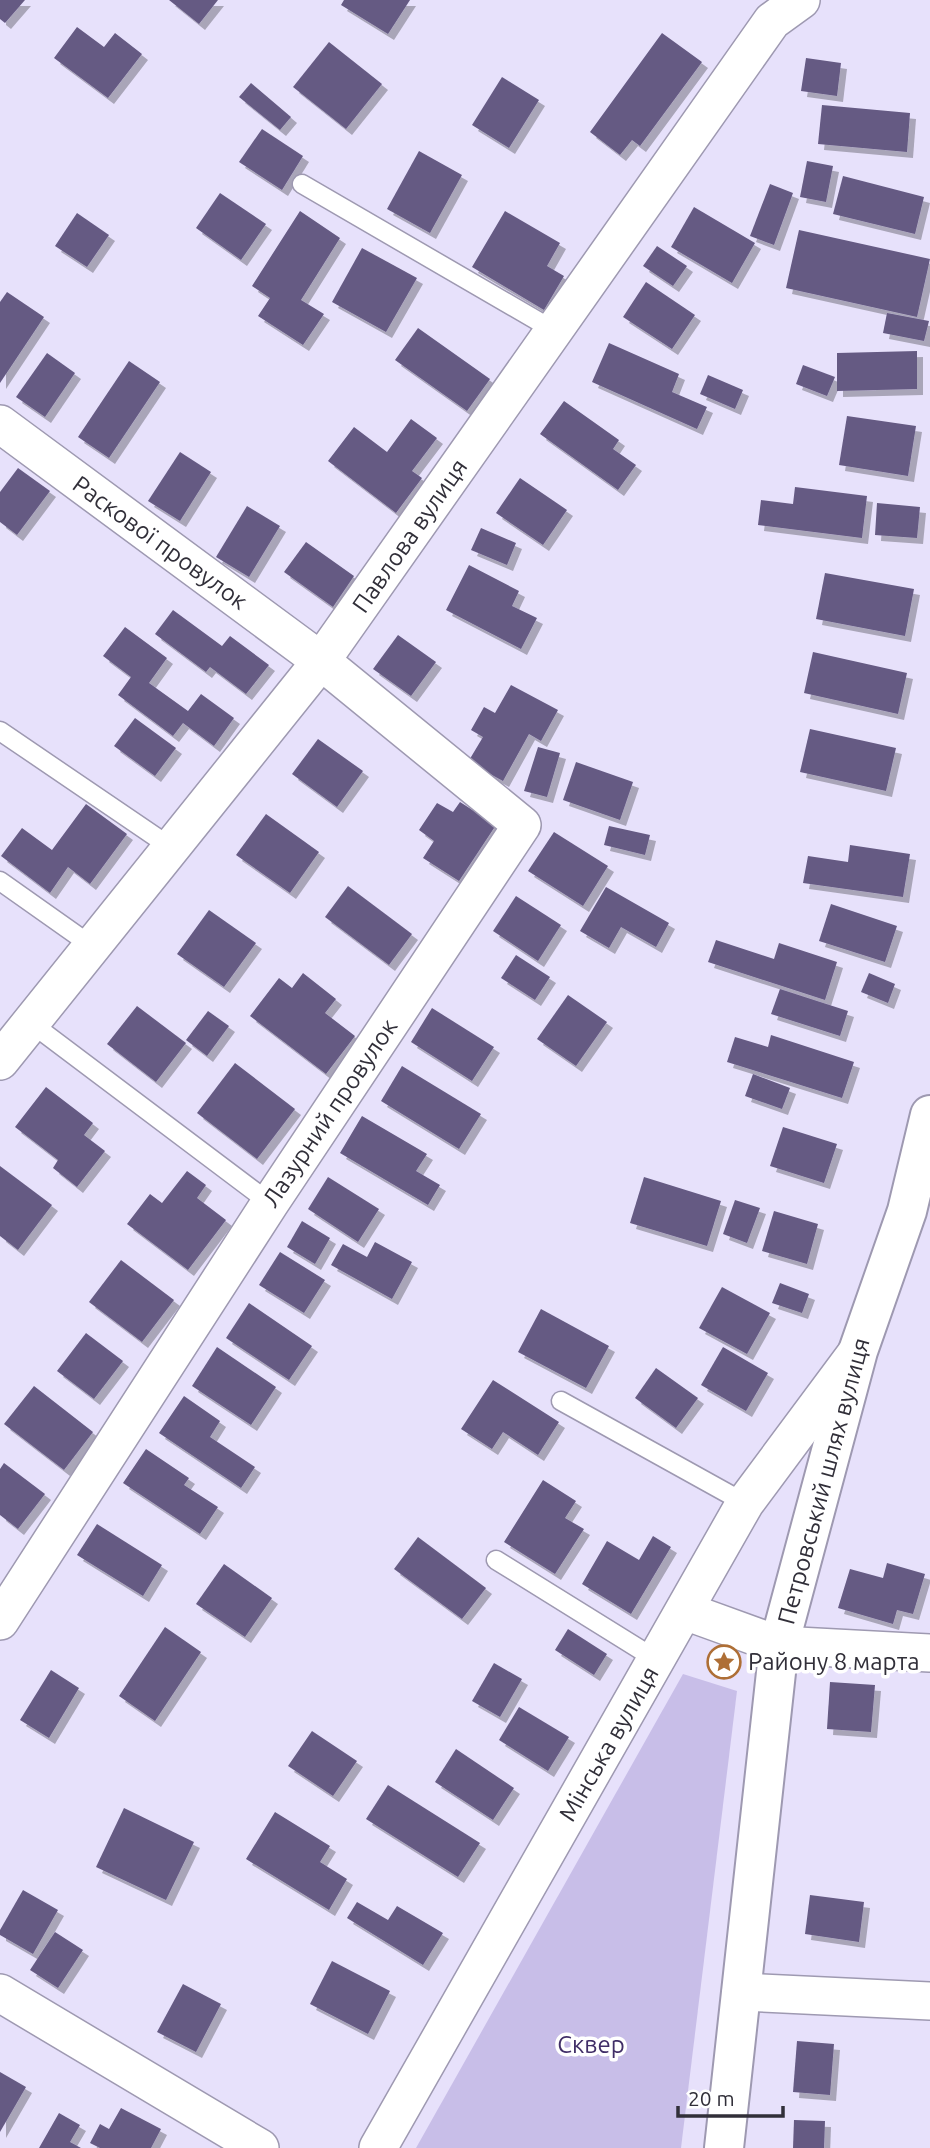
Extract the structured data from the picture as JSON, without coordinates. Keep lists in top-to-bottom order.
{
  "streets": {
    "street": [
      "Павлова вулиця",
      "Раскової провулок",
      "Лазурний провулок",
      "Петровський шлях вулиця",
      "Мінська вулиця"
    ]
  },
  "crossings": [
    ["Павлова вулиця", "Раскової провулок"],
    ["Павлова вулиця", "Лазурний провулок"],
    ["Раскової провулок", "Лазурний провулок"],
    ["Петровський шлях вулиця", "Мінська вулиця"]
  ],
  "parks": ["Сквер"],
  "places": {
    "place": ["Району 8 марта"]
  },
  "scale_bar": "20 m"
}
